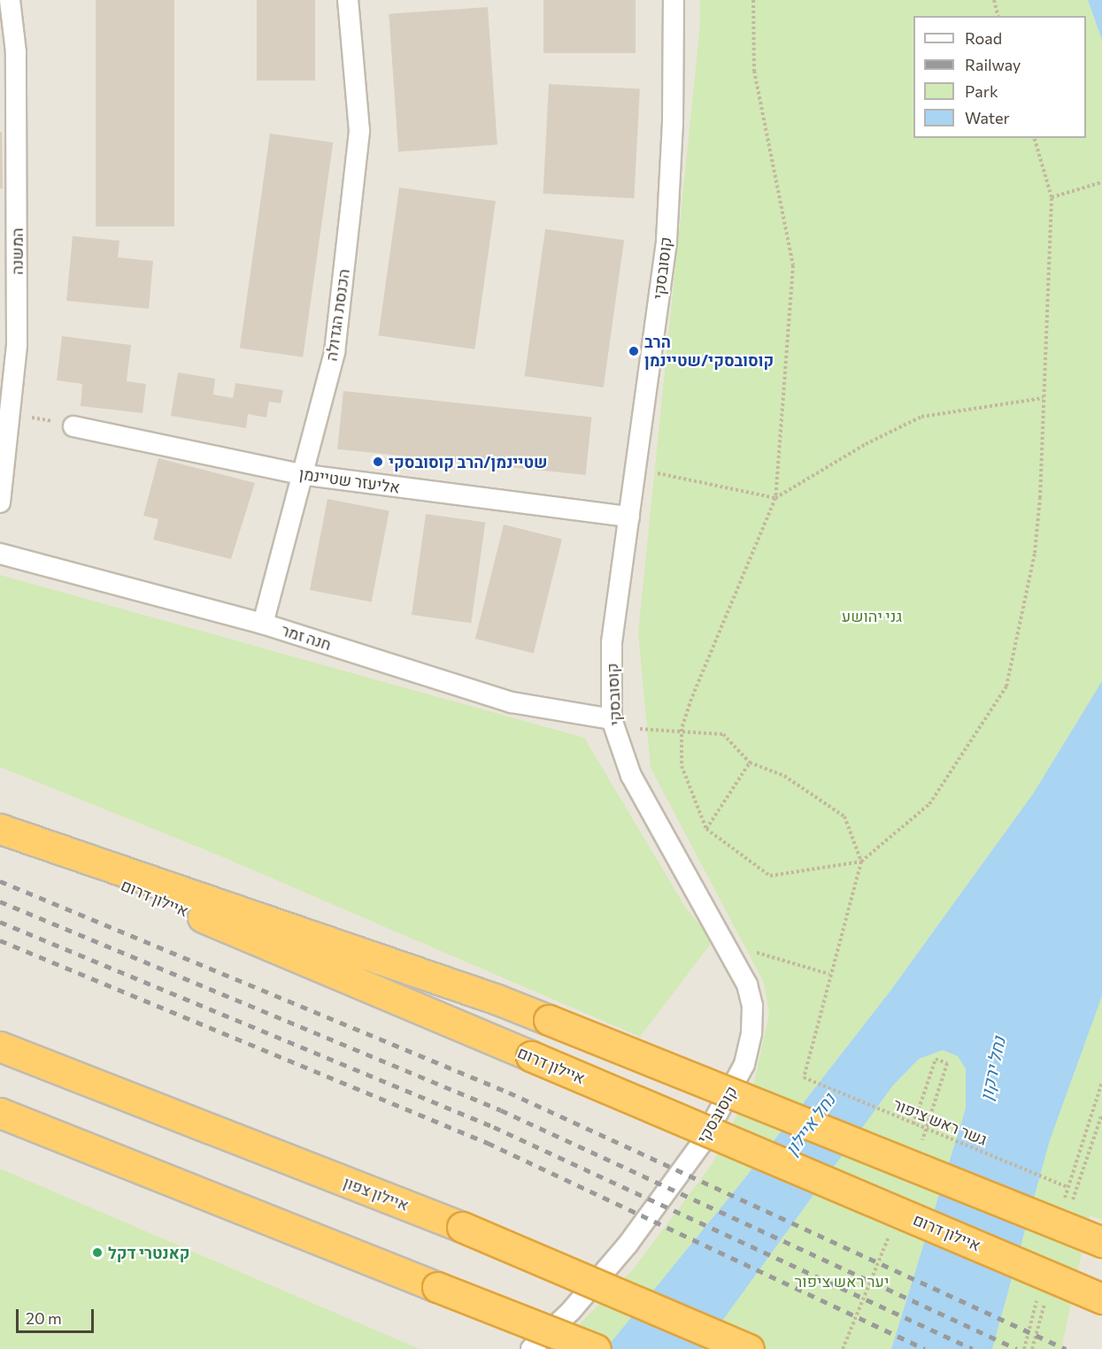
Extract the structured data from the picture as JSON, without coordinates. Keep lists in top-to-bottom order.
{
  "streets": {
    "highway": ["איילון דרום", "איילון צפון"],
    "street": [
      "המשנה",
      "קוסובסקי",
      "הכנסת הגדולה",
      "אליעזר שטיינמן",
      "חנה זמר"
    ],
    "path": ["גשר ראש ציפור"]
  },
  "crossings": [
    ["קוסובסקי", "אליעזר שטיינמן"],
    ["קוסובסקי", "חנה זמר"],
    ["הכנסת הגדולה", "אליעזר שטיינמן"],
    ["הכנסת הגדולה", "חנה זמר"]
  ],
  "water": ["נחל ירקון", "נחל איילון"],
  "parks": ["גני יהושע", "יער ראש ציפור"],
  "places": ["הרב קוסובסקי/שטיינמן", "שטיינמן/הרב קוסובסקי", "קאנטרי דקל"],
  "legend": [
    "Road",
    "Railway",
    "Park",
    "Water"
  ],
  "scale_bar": "20 m"
}
